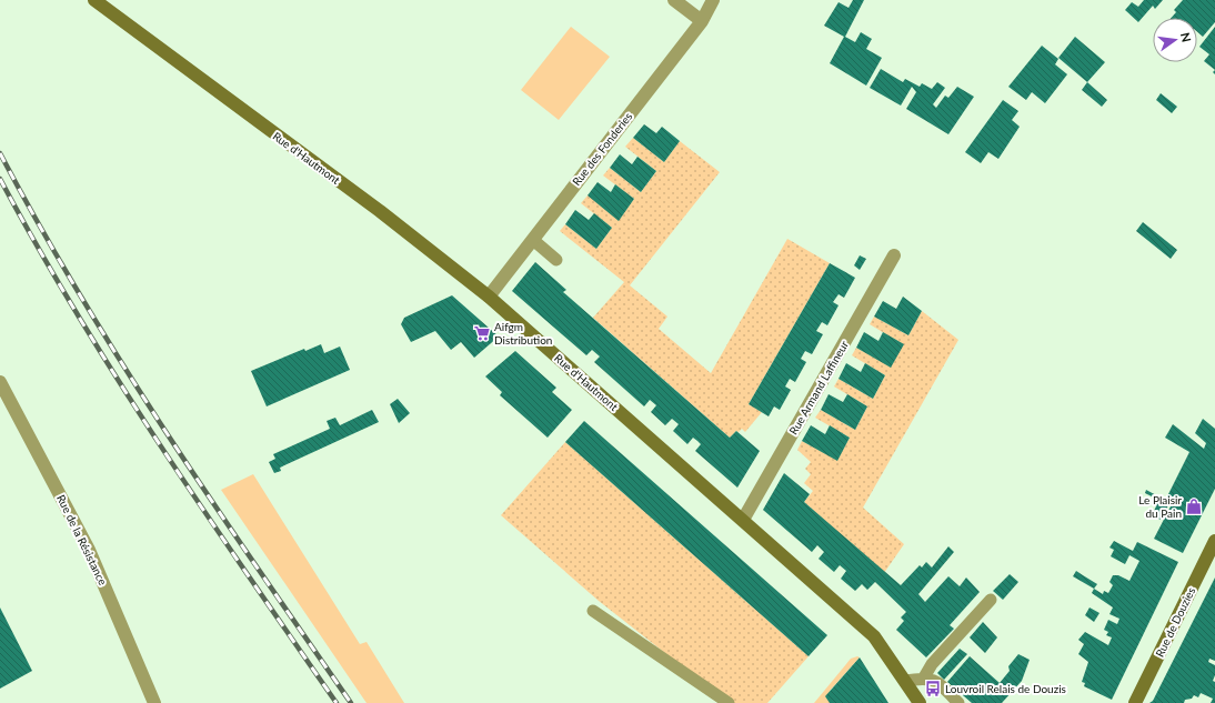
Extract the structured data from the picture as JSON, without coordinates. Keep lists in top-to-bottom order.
{
  "streets": {
    "street": [
      "Rue des Fonderies",
      "Rue d'Hautmont",
      "Rue Armand Laffineur",
      "Rue de la Résistance",
      "Rue de Douzies"
    ]
  },
  "crossings": [
    ["Rue des Fonderies", "Rue d'Hautmont"],
    ["Rue d'Hautmont", "Rue Armand Laffineur"]
  ],
  "places": {
    "supermarket": ["Aifgm Distribution"],
    "shop": ["Le Plaisir du Pain"],
    "bus stop": ["Louvroil Relais de Douzis"]
  },
  "north": "right"
}
